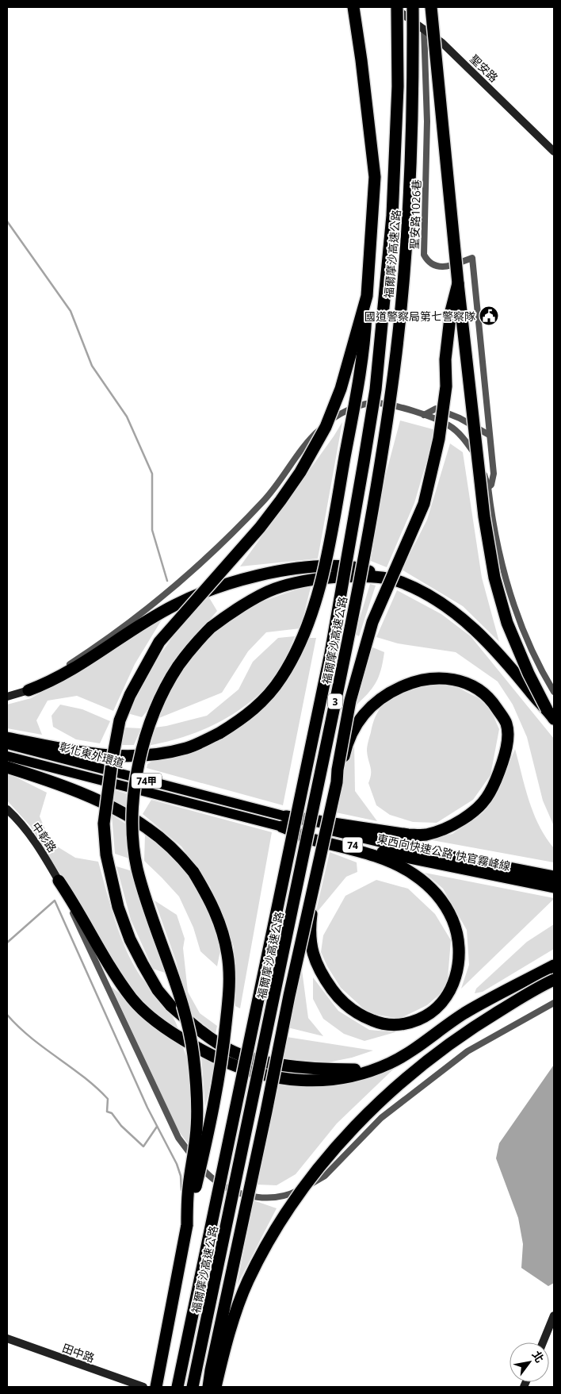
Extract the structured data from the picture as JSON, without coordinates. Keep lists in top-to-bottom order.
{
  "streets": {
    "highway": [
      "福爾摩沙高速公路",
      "3",
      "74",
      "東西向快速公路 快官霧峰線"
    ],
    "main road": ["彰化東外環道", "74甲"],
    "street": [
      "聖安路",
      "聖安路1026巷",
      "中彰路",
      "田中路"
    ]
  },
  "crossings": [
    ["聖安路", "聖安路1026巷"],
    ["彰化東外環道", "東西向快速公路 快官霧峰線"]
  ],
  "places": {
    "public building": ["國道警察局第七警察隊"]
  },
  "north": "top right"
}
